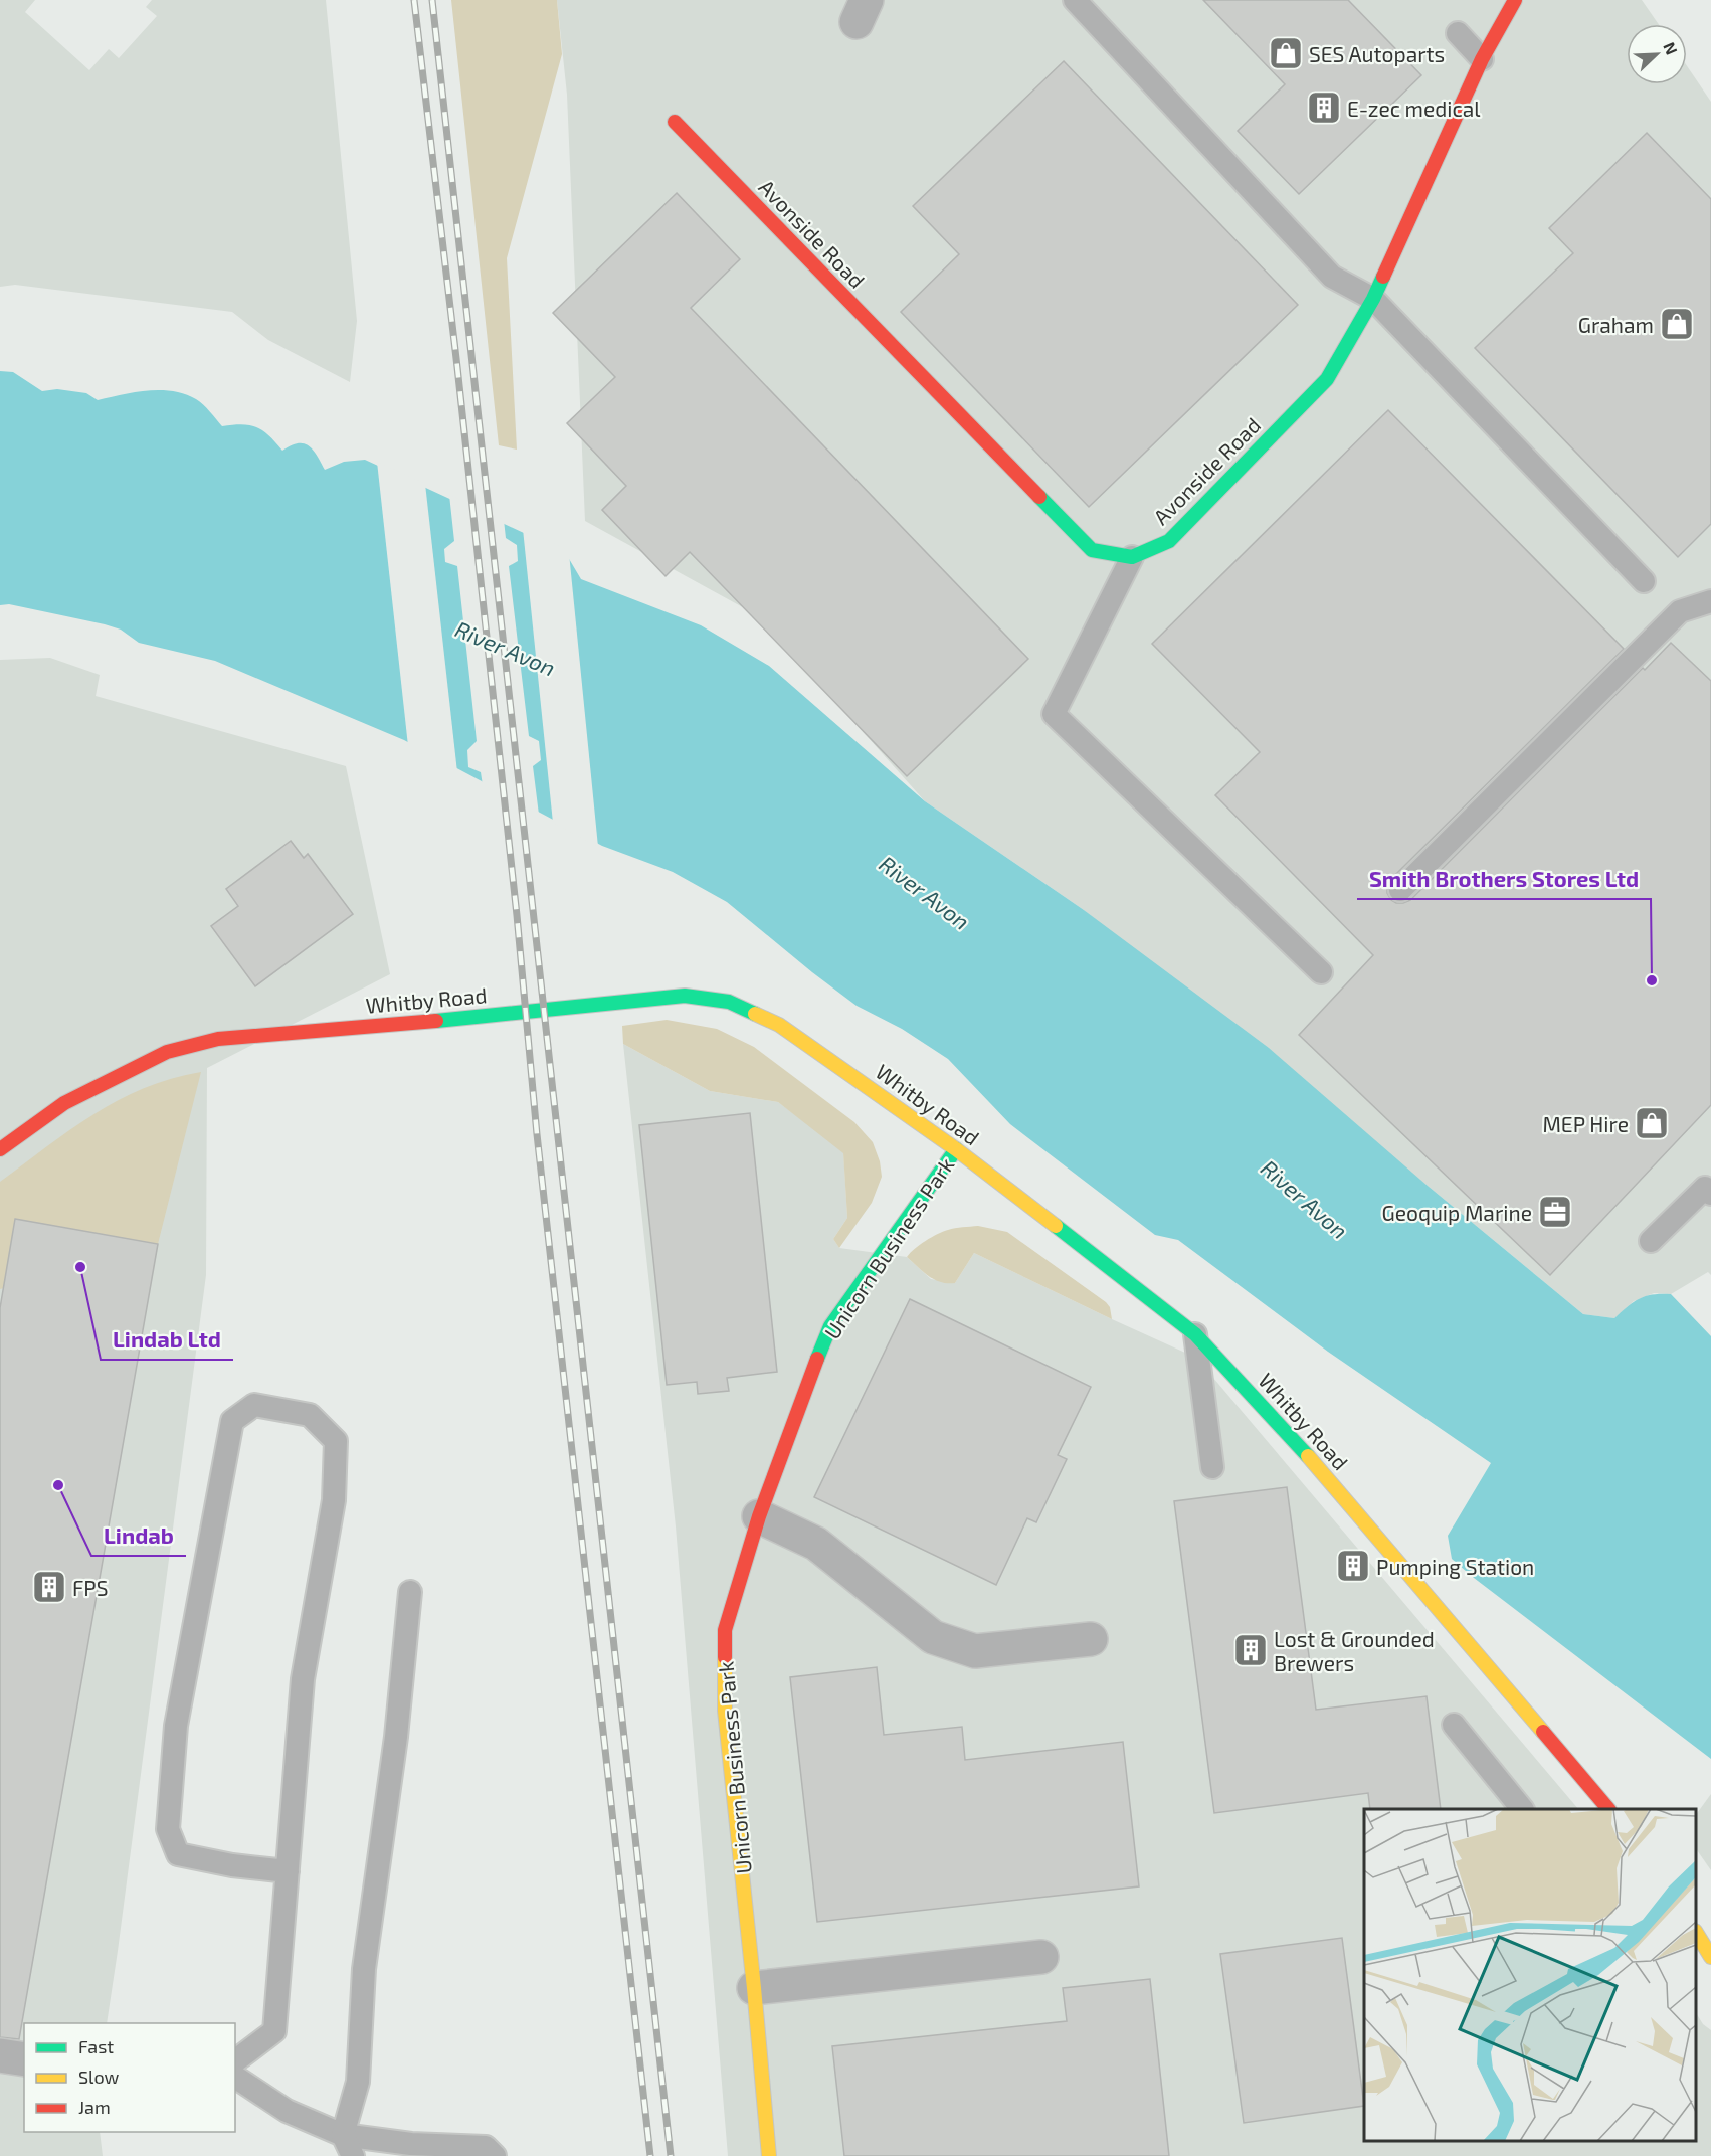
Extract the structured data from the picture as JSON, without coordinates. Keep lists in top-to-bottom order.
{
  "streets": {
    "street": ["Avonside Road", "Whitby Road", "Unicorn Business Park"]
  },
  "crossings": [
    ["Whitby Road", "Unicorn Business Park"]
  ],
  "water": ["River Avon"],
  "places": {
    "shop": ["SES Autoparts", "Graham", "MEP Hire"],
    "building": [
      "E-zec medical",
      "Pumping Station",
      "FPS",
      "Lost & Grounded Brewers"
    ],
    "other": ["Smith Brothers Stores Ltd", "Lindab Ltd", "Lindab"],
    "office": ["Geoquip Marine"]
  },
  "legend": ["Fast", "Slow", "Jam"],
  "north": "top right"
}
